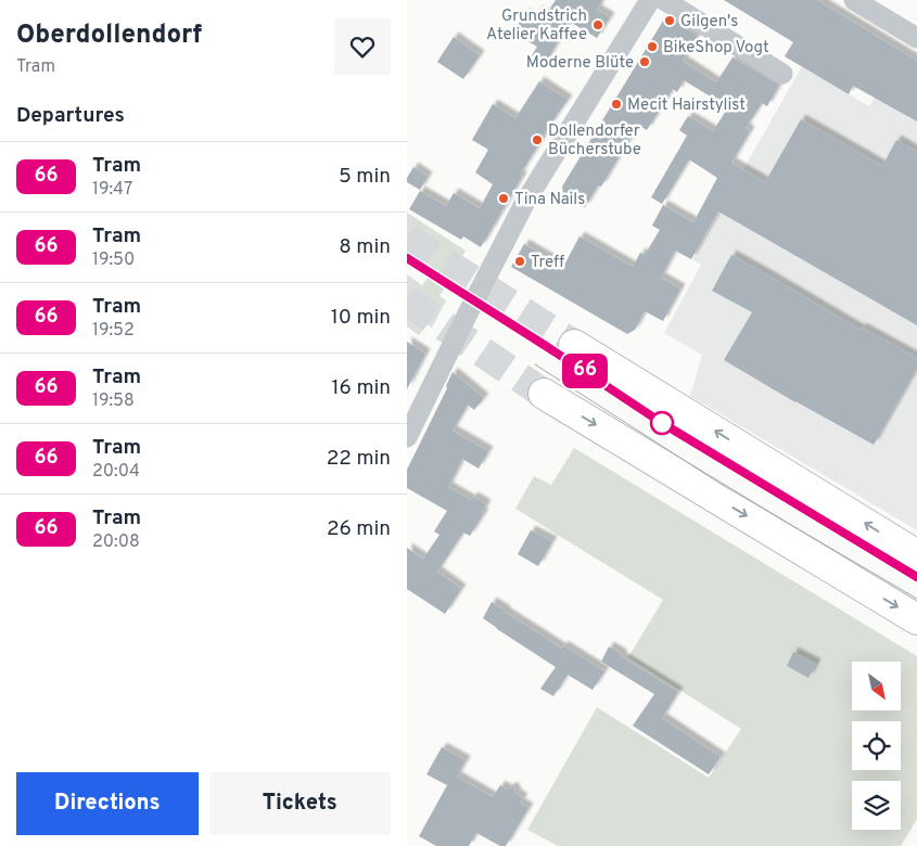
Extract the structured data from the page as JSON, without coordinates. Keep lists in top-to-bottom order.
{
  "places": [
    "Gilgen's",
    "Grundstrich Atelier Kaffee",
    "BikeShop Vogt",
    "Moderne Blüte",
    "Mecit Hairstylist",
    "Dollendorfer Bücherstube",
    "Tina Nails",
    "Treff"
  ],
  "lines": ["tram line 66"],
  "north": "bottom right",
  "page": {
    "heading": [
      ["Oberdollendorf", "Tram"],
      "Departures"
    ],
    "on_map": "66",
    "list": [
      {
        "mark": "66",
        "name": "Tram",
        "note": "19:47",
        "value": "5 min"
      },
      {
        "mark": "66",
        "name": "Tram",
        "note": "19:50",
        "value": "8 min"
      },
      {
        "mark": "66",
        "name": "Tram",
        "note": "19:52",
        "value": "10 min"
      },
      {
        "mark": "66",
        "name": "Tram",
        "note": "19:58",
        "value": "16 min"
      },
      {
        "mark": "66",
        "name": "Tram",
        "note": "20:04",
        "value": "22 min"
      },
      {
        "mark": "66",
        "name": "Tram",
        "note": "20:08",
        "value": "26 min"
      }
    ],
    "buttons": ["Directions", "Tickets"]
  }
}
